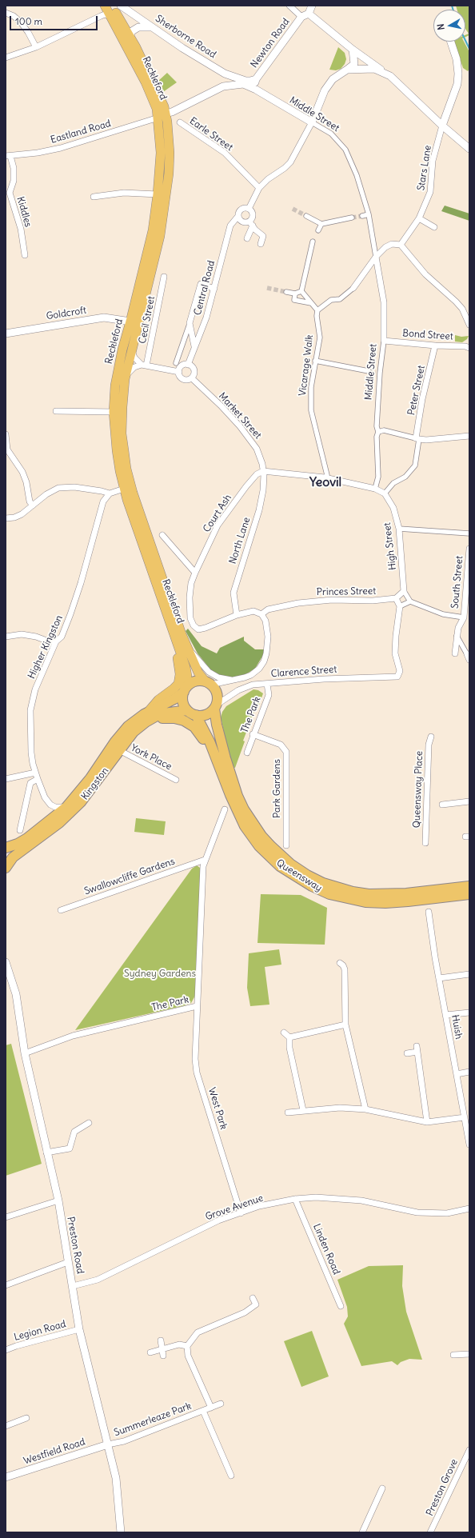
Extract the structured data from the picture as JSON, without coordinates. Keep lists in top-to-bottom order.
{
  "streets": {
    "highway": ["Kingston", "Queensway"],
    "main road": ["Reckleford"],
    "street": [
      "Sherborne Road",
      "Newton Road",
      "Middle Street",
      "Eastland Road",
      "Earle Street",
      "Stars Lane",
      "Kiddles",
      "Central Road",
      "Goldcroft",
      "Cecil Street",
      "Bond Street",
      "Vicarage Walk",
      "Peter Street",
      "Market Street",
      "Court Ash",
      "North Lane",
      "High Street",
      "South Street",
      "Princes Street",
      "Higher Kingston",
      "Clarence Street",
      "The Park",
      "York Place",
      "Park Gardens",
      "Queensway Place",
      "Swallowcliffe Gardens",
      "Huish",
      "West Park",
      "Grove Avenue",
      "Preston Road",
      "Linden Road",
      "Legion Road",
      "Summerleaze Park",
      "Westfield Road",
      "Preston Grove"
    ]
  },
  "crossings": [
    ["Sherborne Road", "Newton Road"],
    ["Reckleford", "Middle Street"],
    ["Reckleford", "Eastland Road"],
    ["Reckleford", "Goldcroft"],
    ["Reckleford", "Clarence Street"],
    ["Reckleford", "Kingston"],
    ["Reckleford", "Queensway"],
    ["Middle Street", "Eastland Road"],
    ["Middle Street", "Bond Street"],
    ["Eastland Road", "Kiddles"],
    ["Central Road", "Market Street"],
    ["Bond Street", "Peter Street"],
    ["Market Street", "Court Ash"],
    ["Market Street", "North Lane"],
    ["Court Ash", "North Lane"],
    ["Higher Kingston", "Kingston"],
    ["Clarence Street", "The Park"],
    ["Clarence Street", "Kingston"],
    ["Clarence Street", "Queensway"],
    ["The Park", "Park Gardens"],
    ["The Park", "Swallowcliffe Gardens"],
    ["The Park", "West Park"],
    ["The Park", "Preston Road"],
    ["York Place", "Kingston"],
    ["Kingston", "Queensway"],
    ["West Park", "Grove Avenue"],
    ["Grove Avenue", "Preston Road"],
    ["Grove Avenue", "Linden Road"],
    ["Preston Road", "Legion Road"],
    ["Preston Road", "Summerleaze Park"],
    ["Preston Road", "Westfield Road"],
    ["Summerleaze Park", "Westfield Road"]
  ],
  "districts": ["Yeovil"],
  "parks": ["Sydney Gardens"],
  "scale_bar": "100 m",
  "north": "left"
}
